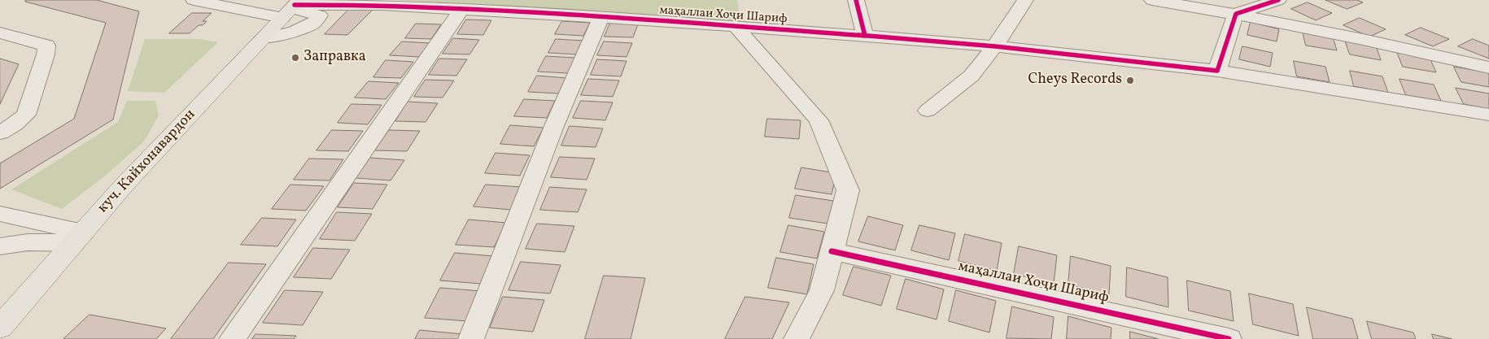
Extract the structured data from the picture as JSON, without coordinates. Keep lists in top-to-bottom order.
{
  "streets": {
    "main road": ["куч. Кайхонавардон"],
    "street": ["маҳаллаи Хоҷи Шариф"]
  },
  "crossings": [
    ["маҳаллаи Хоҷи Шариф", "куч. Кайхонавардон"]
  ],
  "places": ["Заправка", "Cheys Records"]
}
